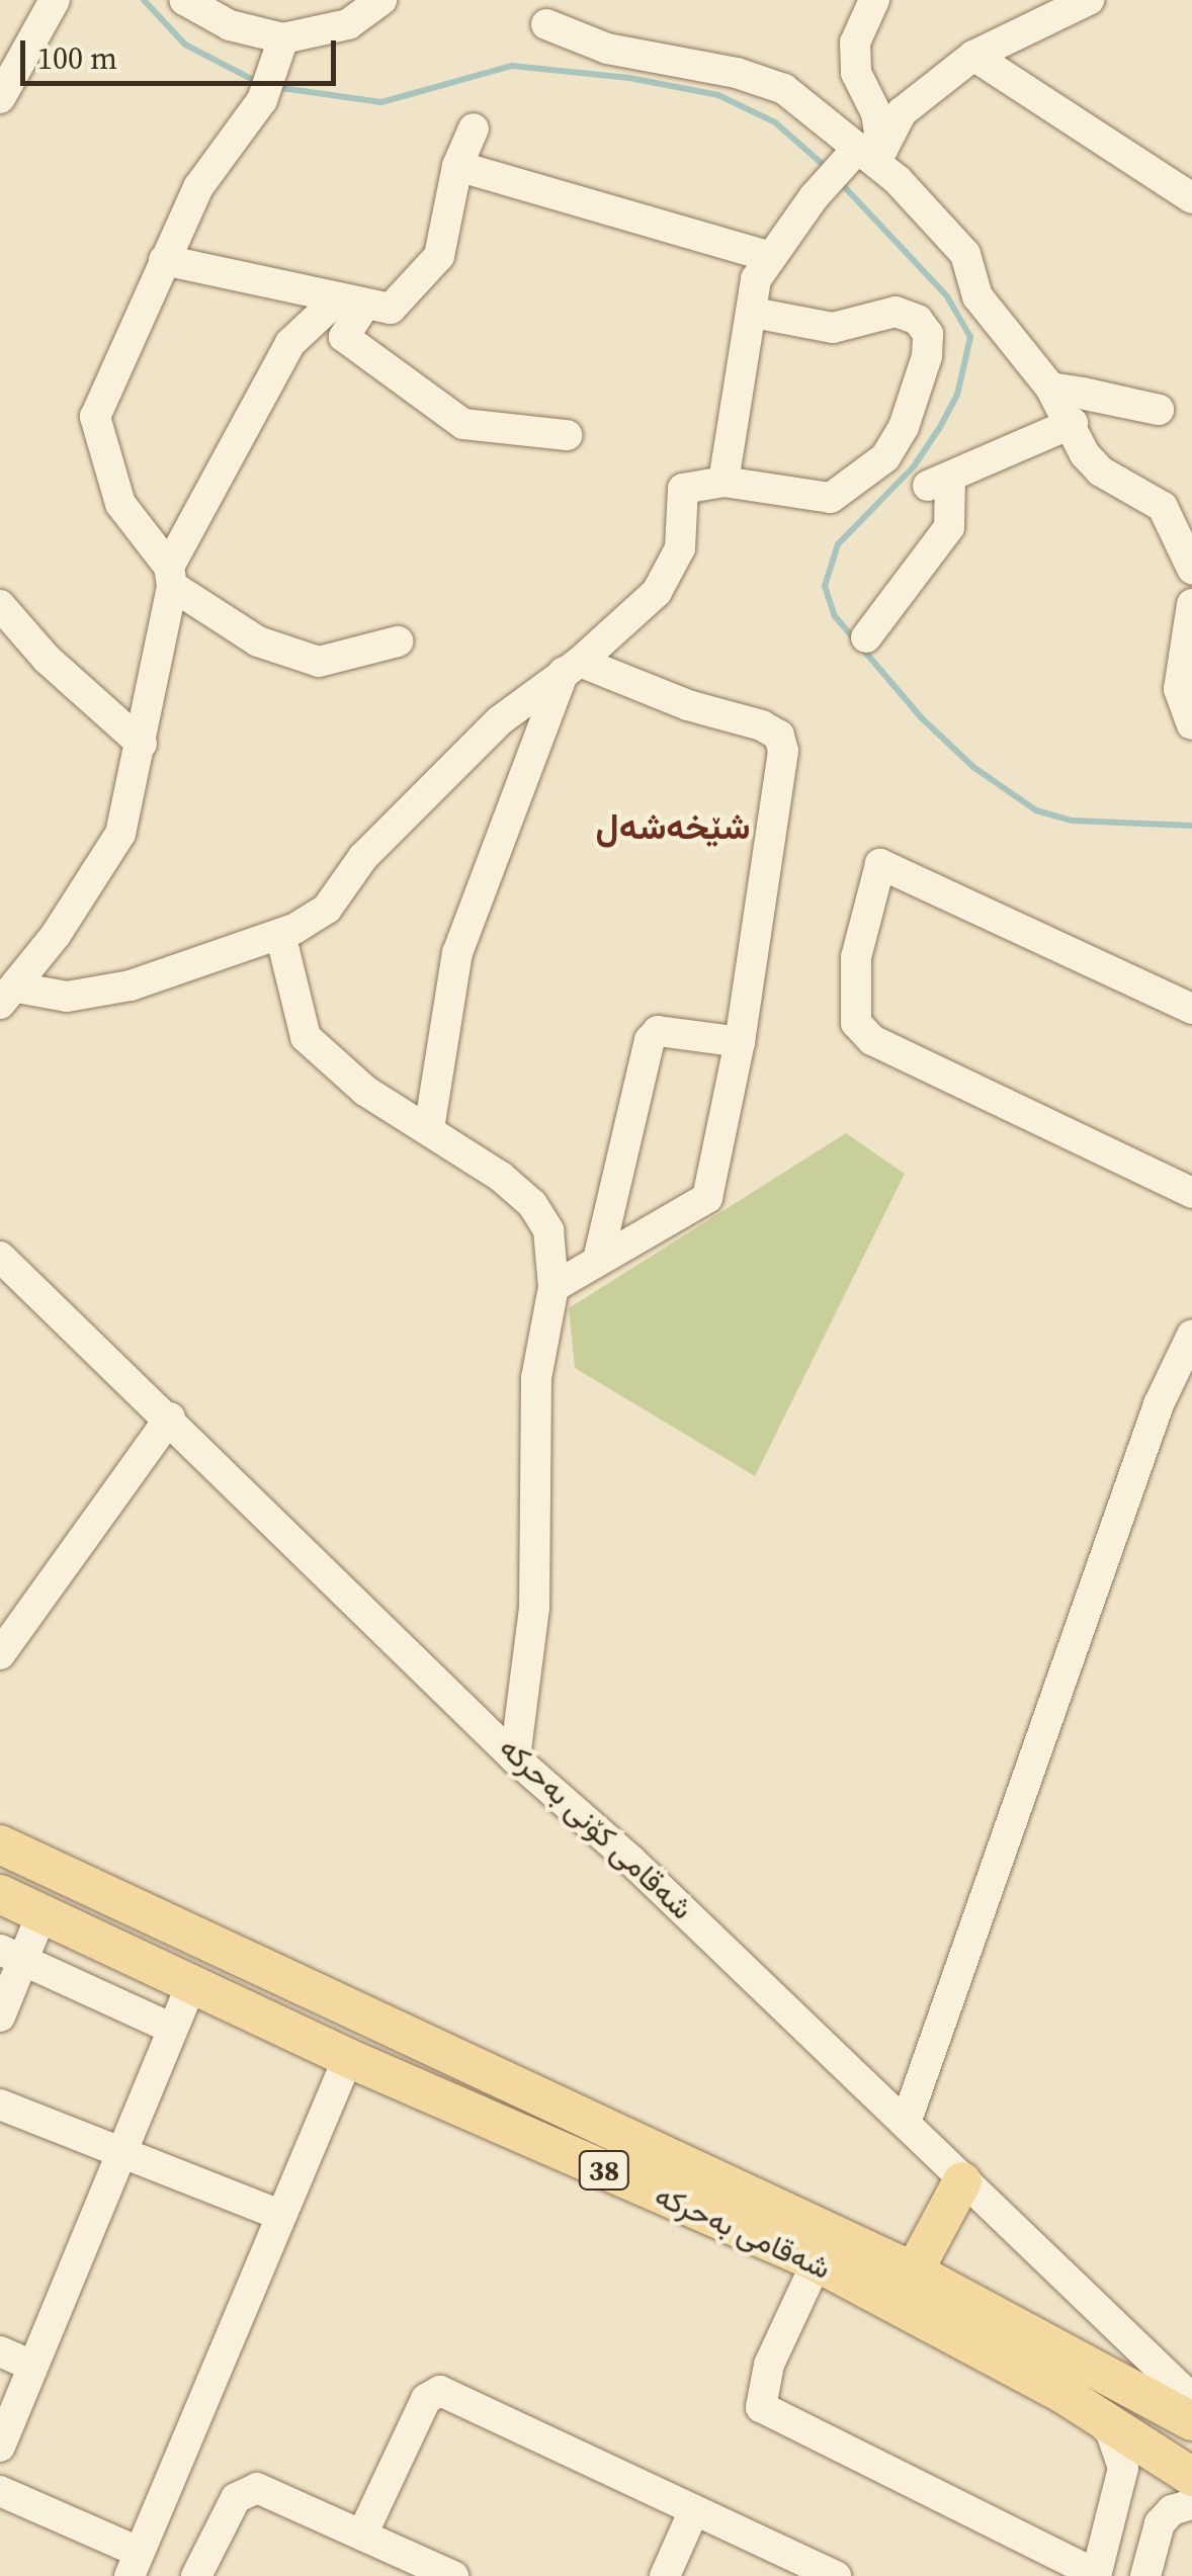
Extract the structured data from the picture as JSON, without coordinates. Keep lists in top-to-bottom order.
{
  "streets": {
    "main road": ["38", "شەقامی بەحرکە"],
    "street": ["شەقامی کۆنی بەحرکە"]
  },
  "districts": ["شێخەشەل"],
  "scale_bar": "100 m"
}
